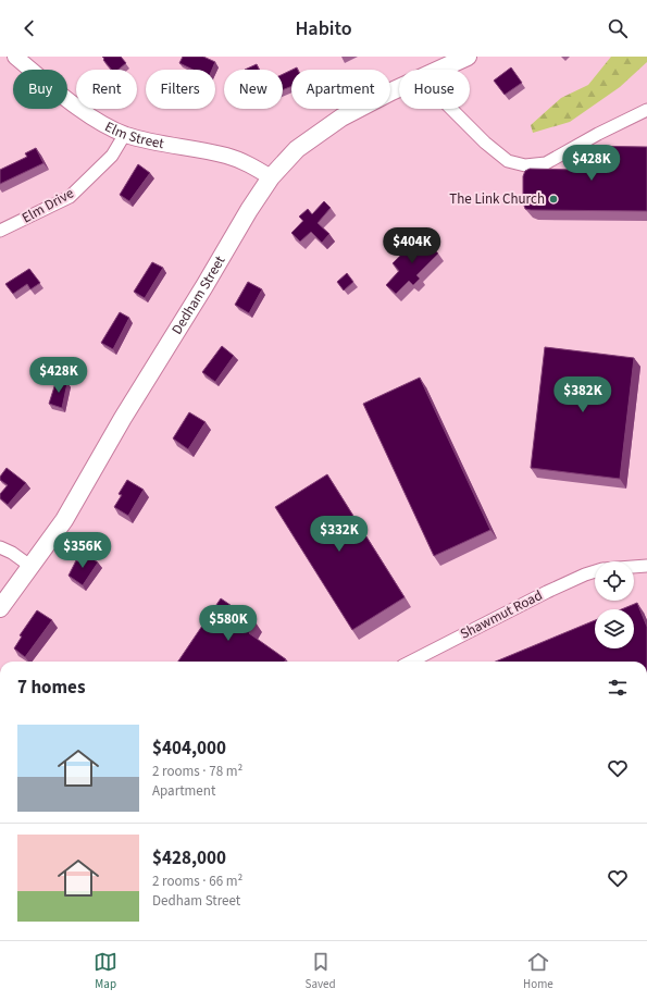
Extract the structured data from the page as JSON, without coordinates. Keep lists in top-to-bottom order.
{
  "streets": {
    "main road": ["Dedham Street"],
    "street": ["Elm Street", "Elm Drive", "Shawmut Road"]
  },
  "crossings": [
    ["Elm Street", "Elm Drive"],
    ["Elm Street", "Dedham Street"]
  ],
  "places": ["The Link Church"],
  "page": {
    "header": "Habito",
    "chip": [
      "Buy",
      "Rent",
      "Filters",
      "New",
      "Apartment",
      "House"
    ],
    "price": [
      "$428K",
      "$404K",
      "$428K",
      "$382K",
      "$332K",
      "$356K",
      "$580K"
    ],
    "heading": "7 homes",
    "list": [
      {
        "name": "$404,000",
        "note": "2 rooms · 78 m² · Apartment"
      },
      {
        "name": "$428,000",
        "note": "2 rooms · 66 m² · Dedham Street"
      }
    ],
    "tabs": ["Map", "Saved", "Home"]
  }
}
